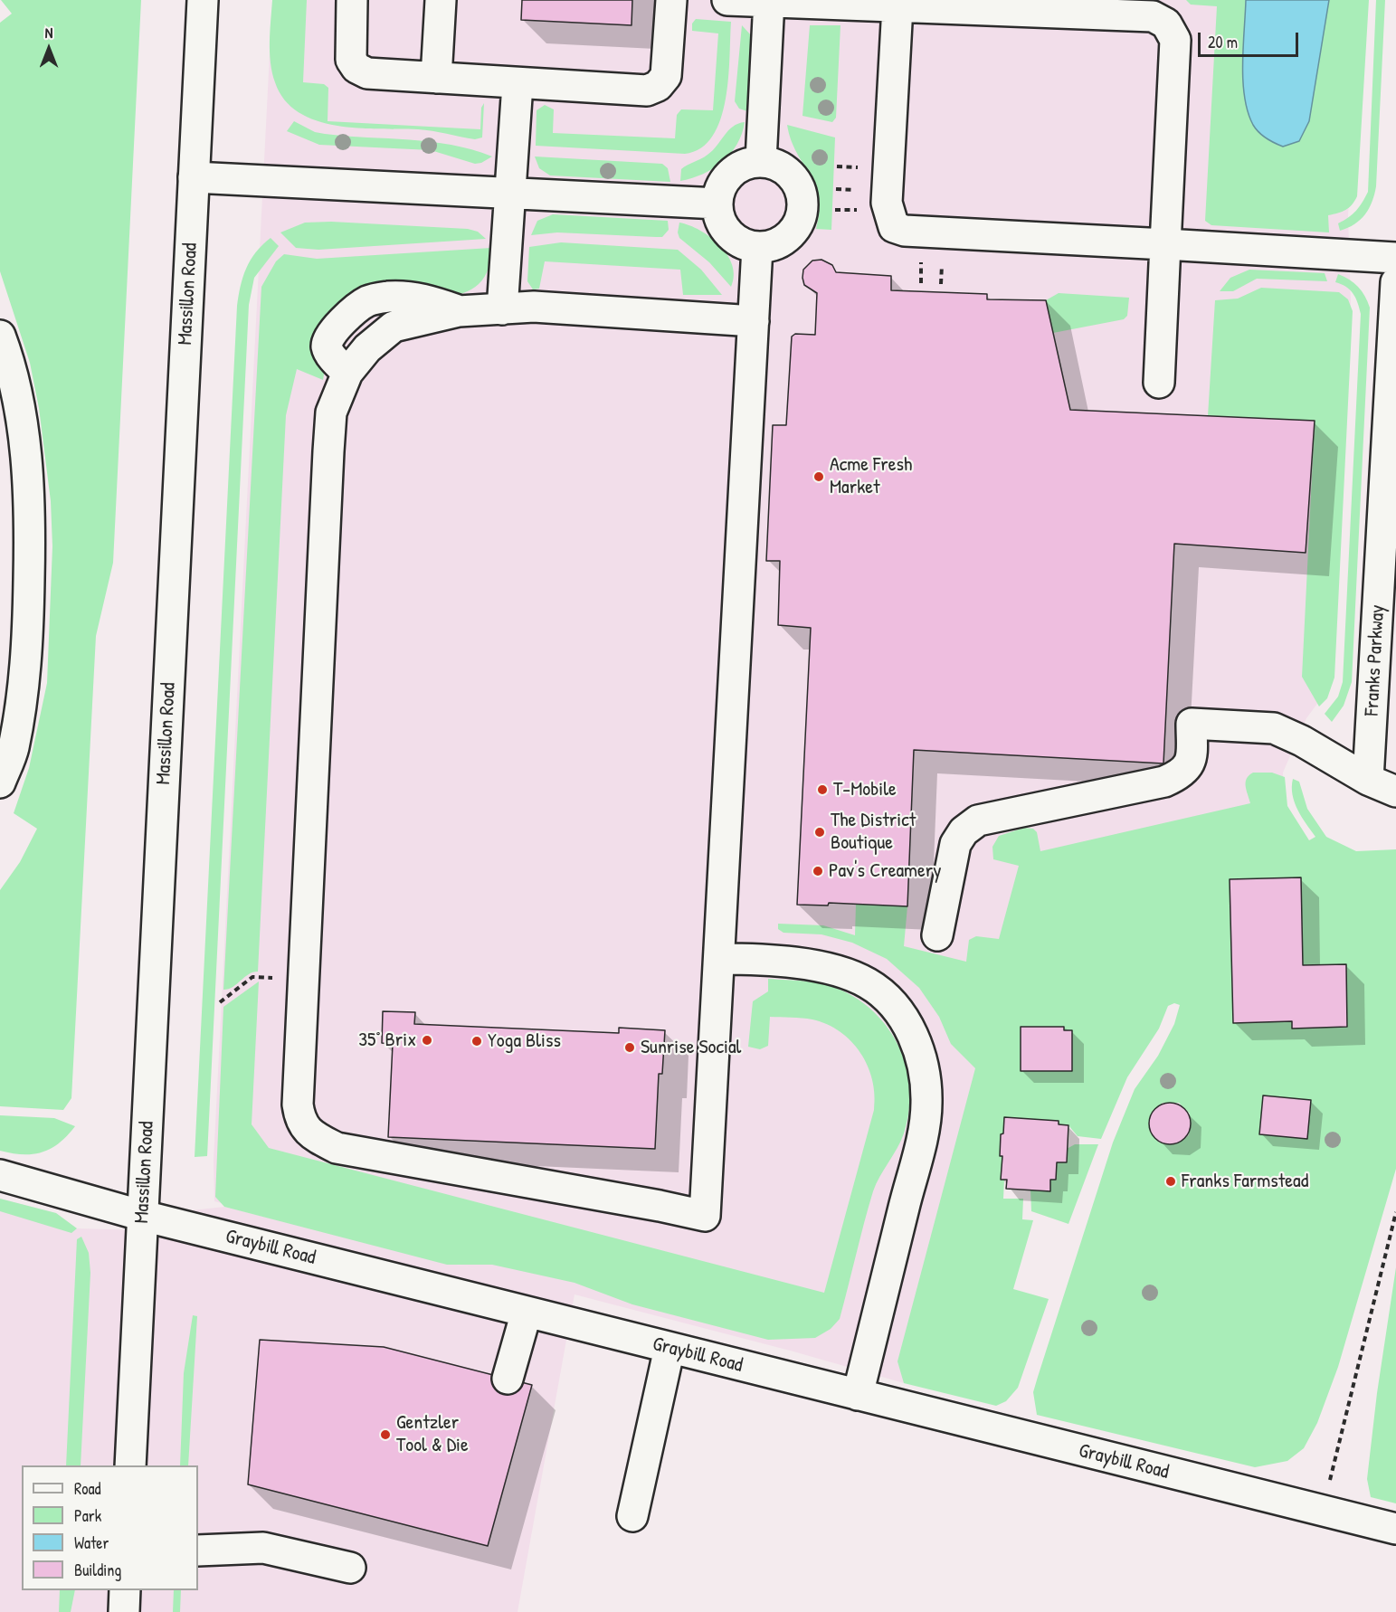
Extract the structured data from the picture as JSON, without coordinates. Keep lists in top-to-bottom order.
{
  "streets": {
    "main road": ["Massillon Road", "Franks Parkway", "Graybill Road"]
  },
  "crossings": [
    ["Massillon Road", "Graybill Road"]
  ],
  "places": [
    "Acme Fresh Market",
    "T-Mobile",
    "The District Boutique",
    "Pav's Creamery",
    "35° Brix",
    "Yoga Bliss",
    "Sunrise Social",
    "Franks Farmstead",
    "Gentzler Tool & Die"
  ],
  "legend": [
    "Road",
    "Park",
    "Water",
    "Building"
  ],
  "scale_bar": "20 m",
  "north": "top"
}
